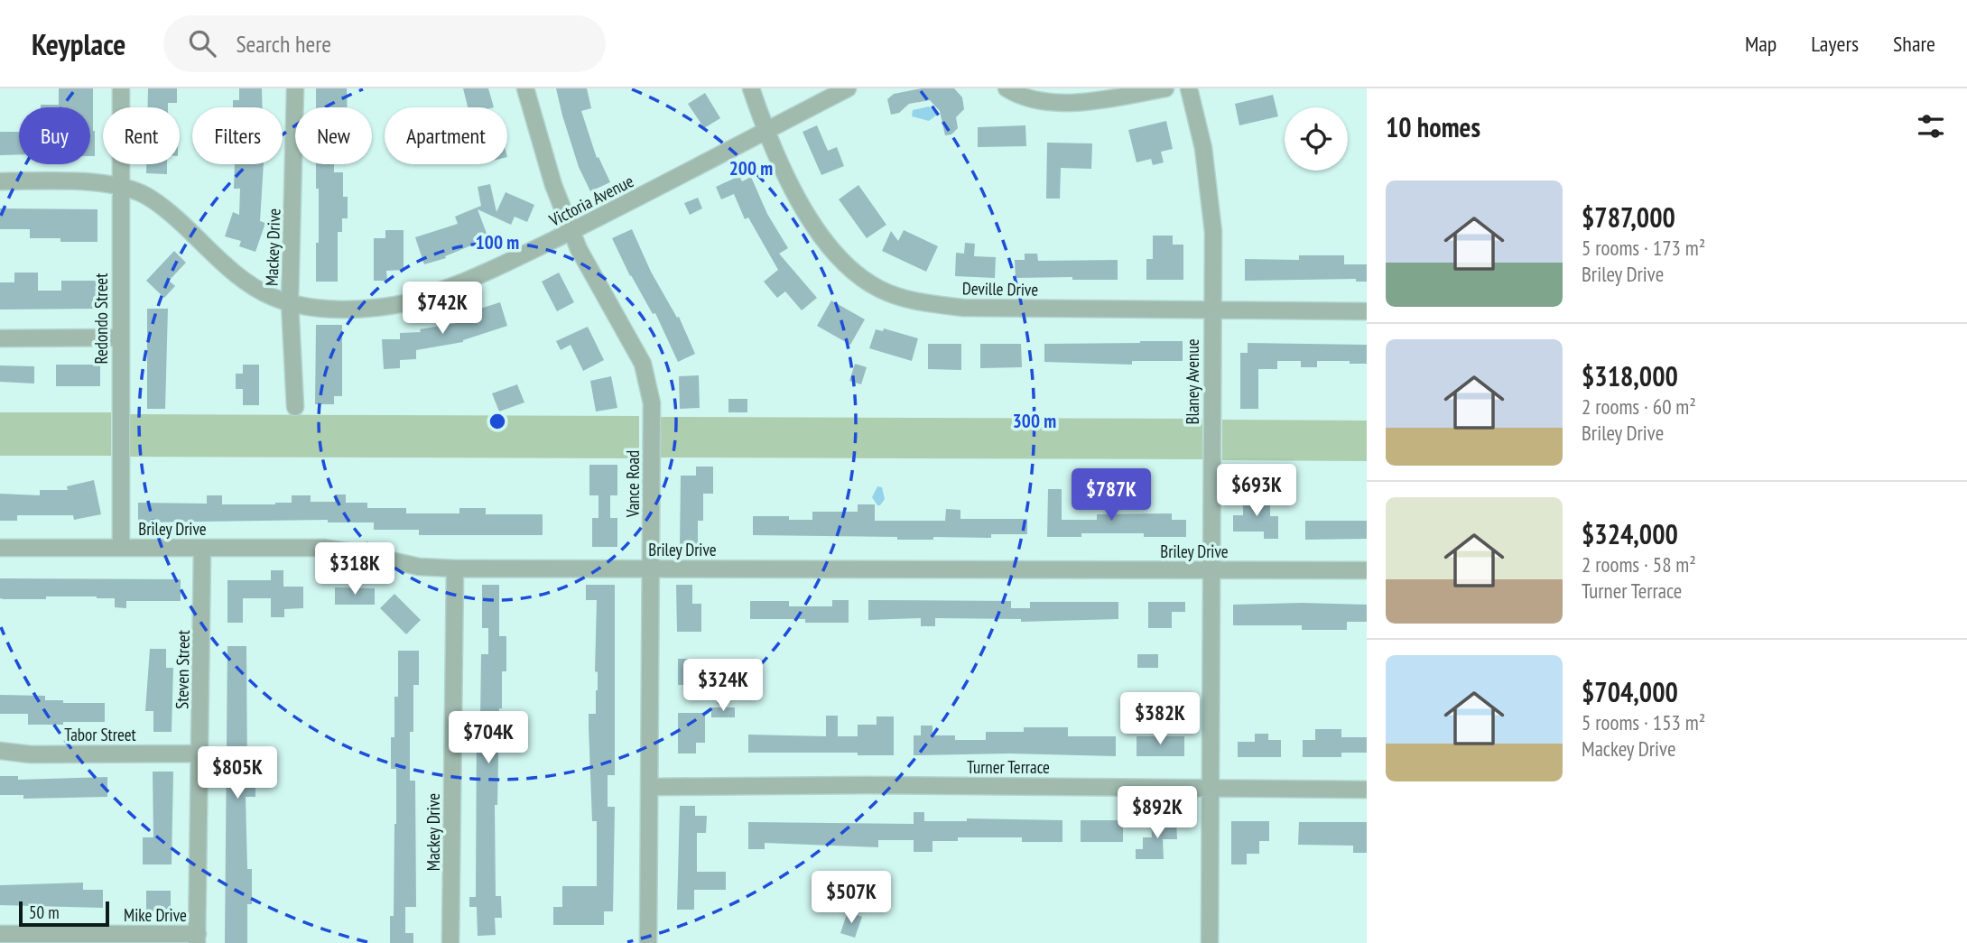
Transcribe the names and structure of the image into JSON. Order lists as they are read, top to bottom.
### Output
{
  "streets": {
    "street": [
      "Victoria Avenue",
      "Mackey Drive",
      "Deville Drive",
      "Redondo Street",
      "Blaney Avenue",
      "Vance Road",
      "Briley Drive",
      "Steven Street",
      "Tabor Street",
      "Turner Terrace",
      "Mike Drive"
    ]
  },
  "crossings": [
    ["Victoria Avenue", "Mackey Drive"],
    ["Victoria Avenue", "Deville Drive"],
    ["Victoria Avenue", "Redondo Street"],
    ["Victoria Avenue", "Vance Road"],
    ["Mackey Drive", "Briley Drive"],
    ["Deville Drive", "Blaney Avenue"],
    ["Redondo Street", "Briley Drive"],
    ["Blaney Avenue", "Briley Drive"],
    ["Blaney Avenue", "Turner Terrace"],
    ["Vance Road", "Briley Drive"],
    ["Vance Road", "Turner Terrace"],
    ["Briley Drive", "Steven Street"],
    ["Steven Street", "Tabor Street"],
    ["Steven Street", "Mike Drive"]
  ],
  "scale_bar": "50 m",
  "page": {
    "header": "Keyplace",
    "search": "Search here",
    "nav": ["Map", "Layers", "Share"],
    "heading": "10 homes",
    "chip": [
      "Buy",
      "Rent",
      "Filters",
      "New",
      "Apartment"
    ],
    "list": [
      {
        "name": "$787,000",
        "note": "5 rooms · 173 m² · Briley Drive"
      },
      {
        "name": "$318,000",
        "note": "2 rooms · 60 m² · Briley Drive"
      },
      {
        "name": "$324,000",
        "note": "2 rooms · 58 m² · Turner Terrace"
      },
      {
        "name": "$704,000",
        "note": "5 rooms · 153 m² · Mackey Drive"
      }
    ],
    "price": [
      "$742K",
      "$693K",
      "$787K",
      "$318K",
      "$324K",
      "$382K",
      "$704K",
      "$805K",
      "$892K",
      "$507K"
    ],
    "scale": "50 m"
  },
  "rings": ["200 m", "100 m", "300 m"]
}
